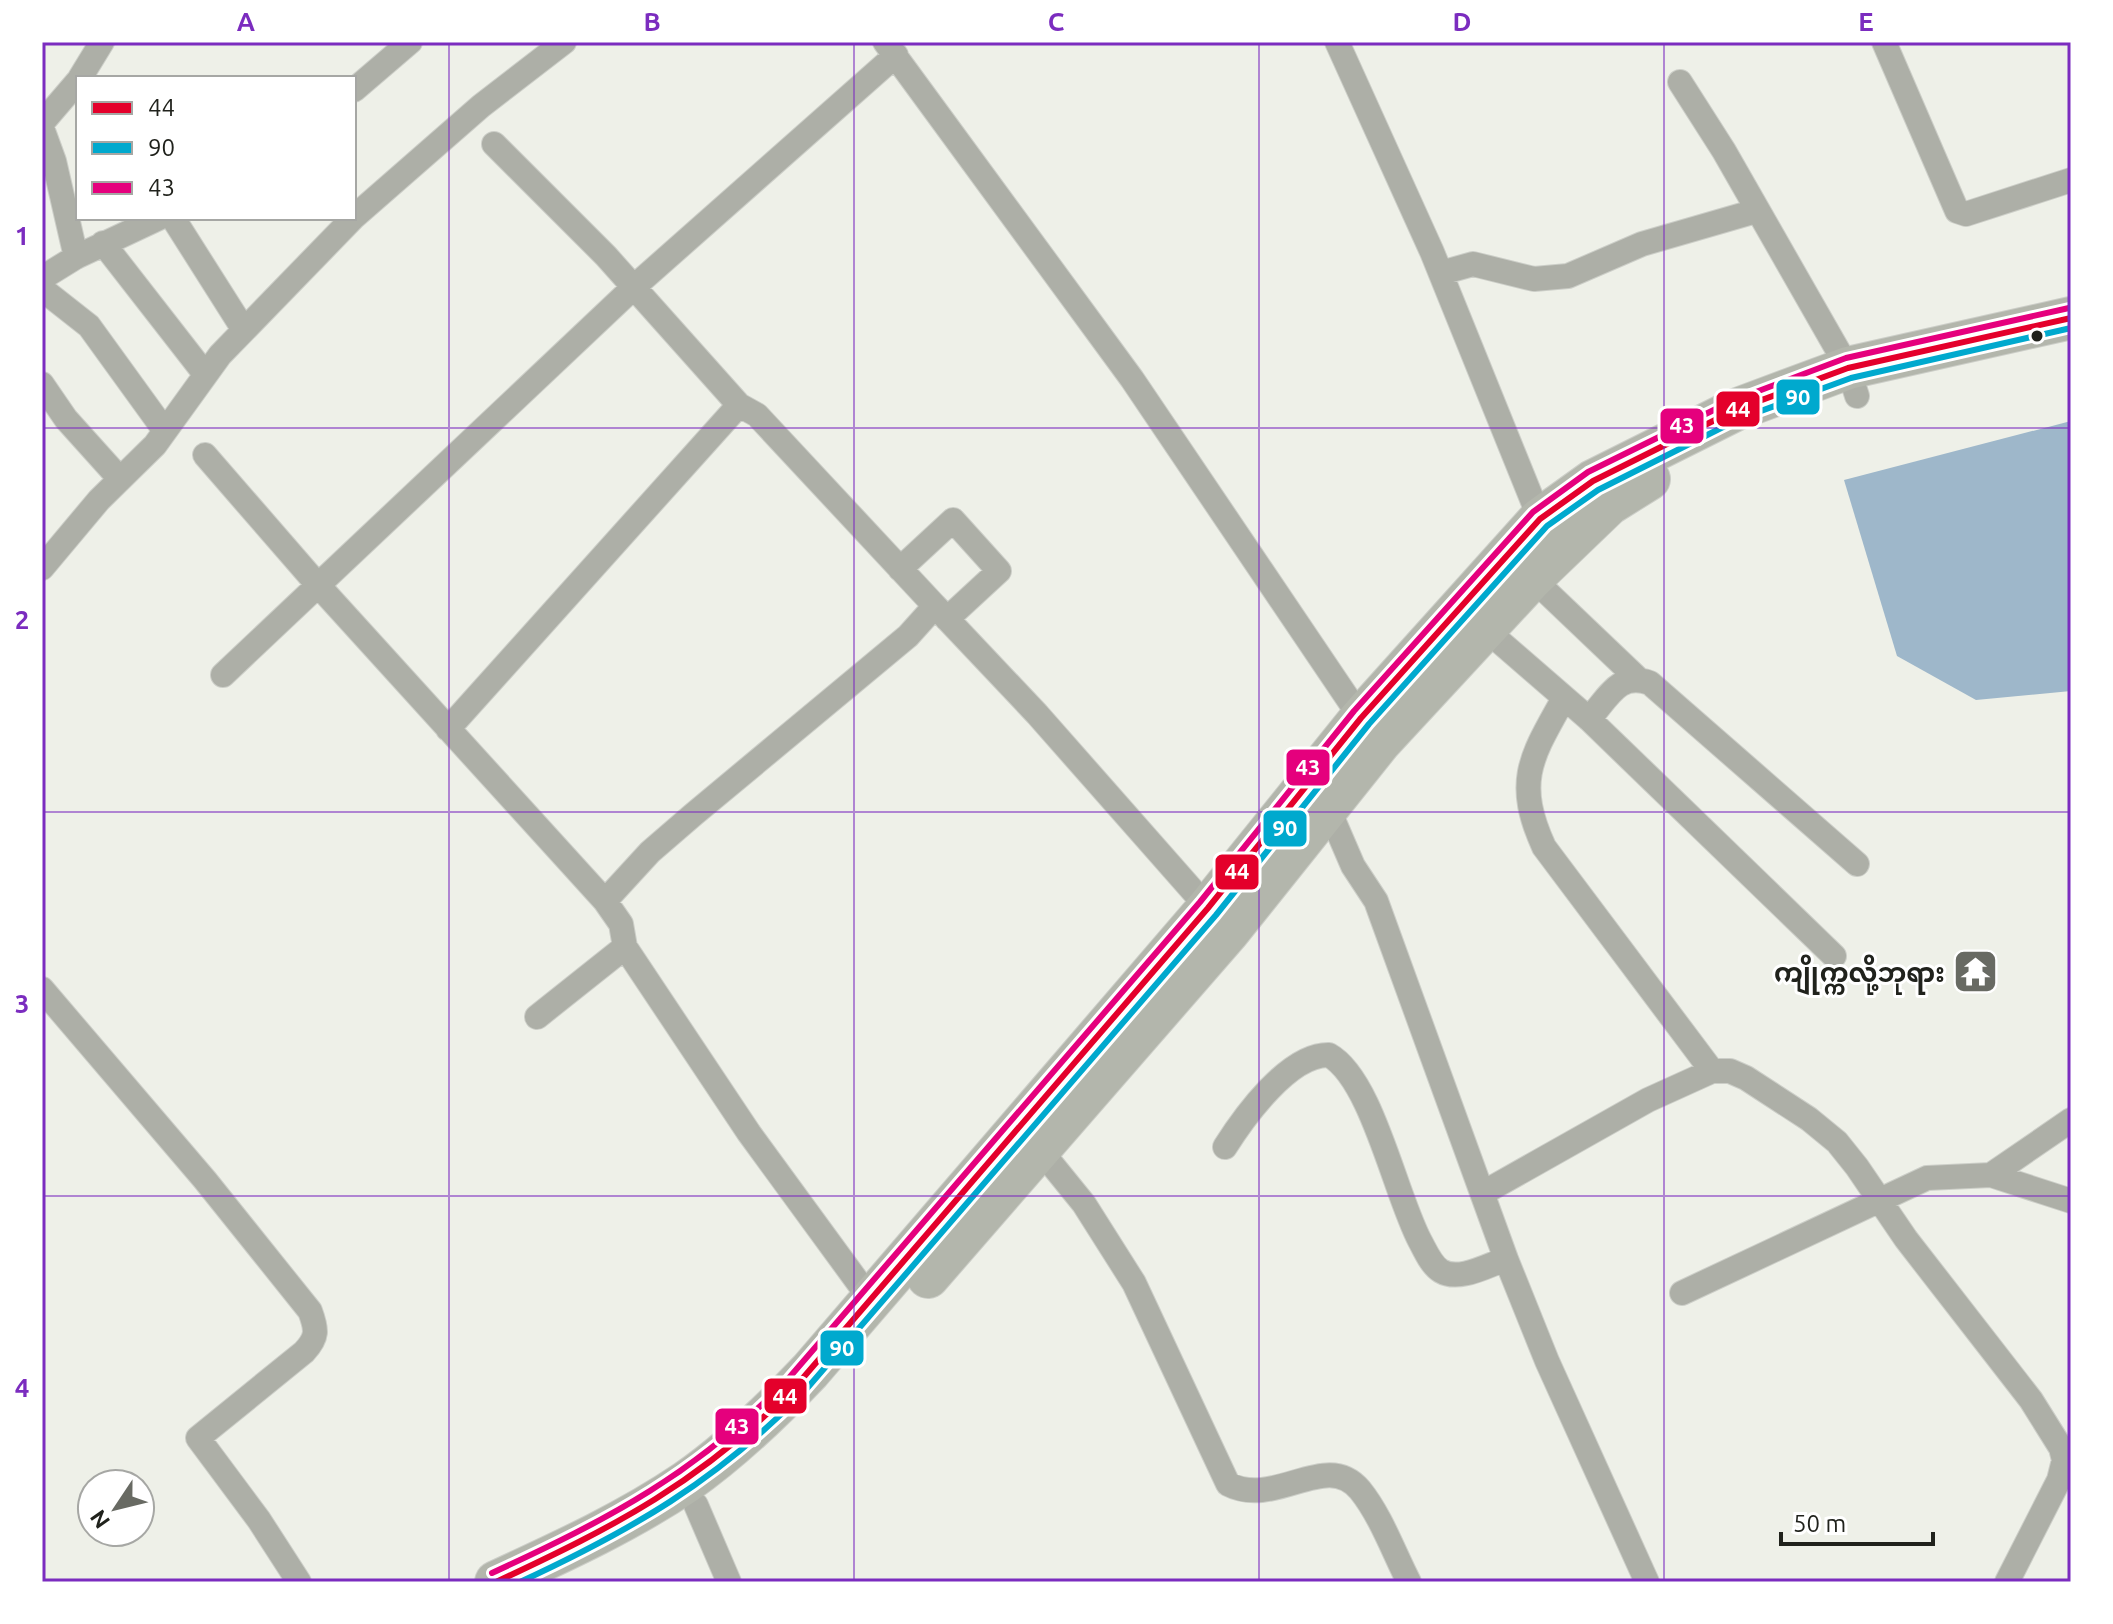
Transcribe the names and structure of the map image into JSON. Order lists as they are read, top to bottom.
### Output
{
  "places": {
    "temple": ["ကျိုက္ကလို့ဘုရား"]
  },
  "lines": ["transit line 43", "transit line 44", "transit line 90"],
  "legend": ["44", "90", "43"],
  "scale_bar": "50 m",
  "north": "bottom left",
  "grid": {
    "columns": [
      "A",
      "B",
      "C",
      "D",
      "E"
    ],
    "rows": [
      "1",
      "2",
      "3",
      "4"
    ]
  }
}
